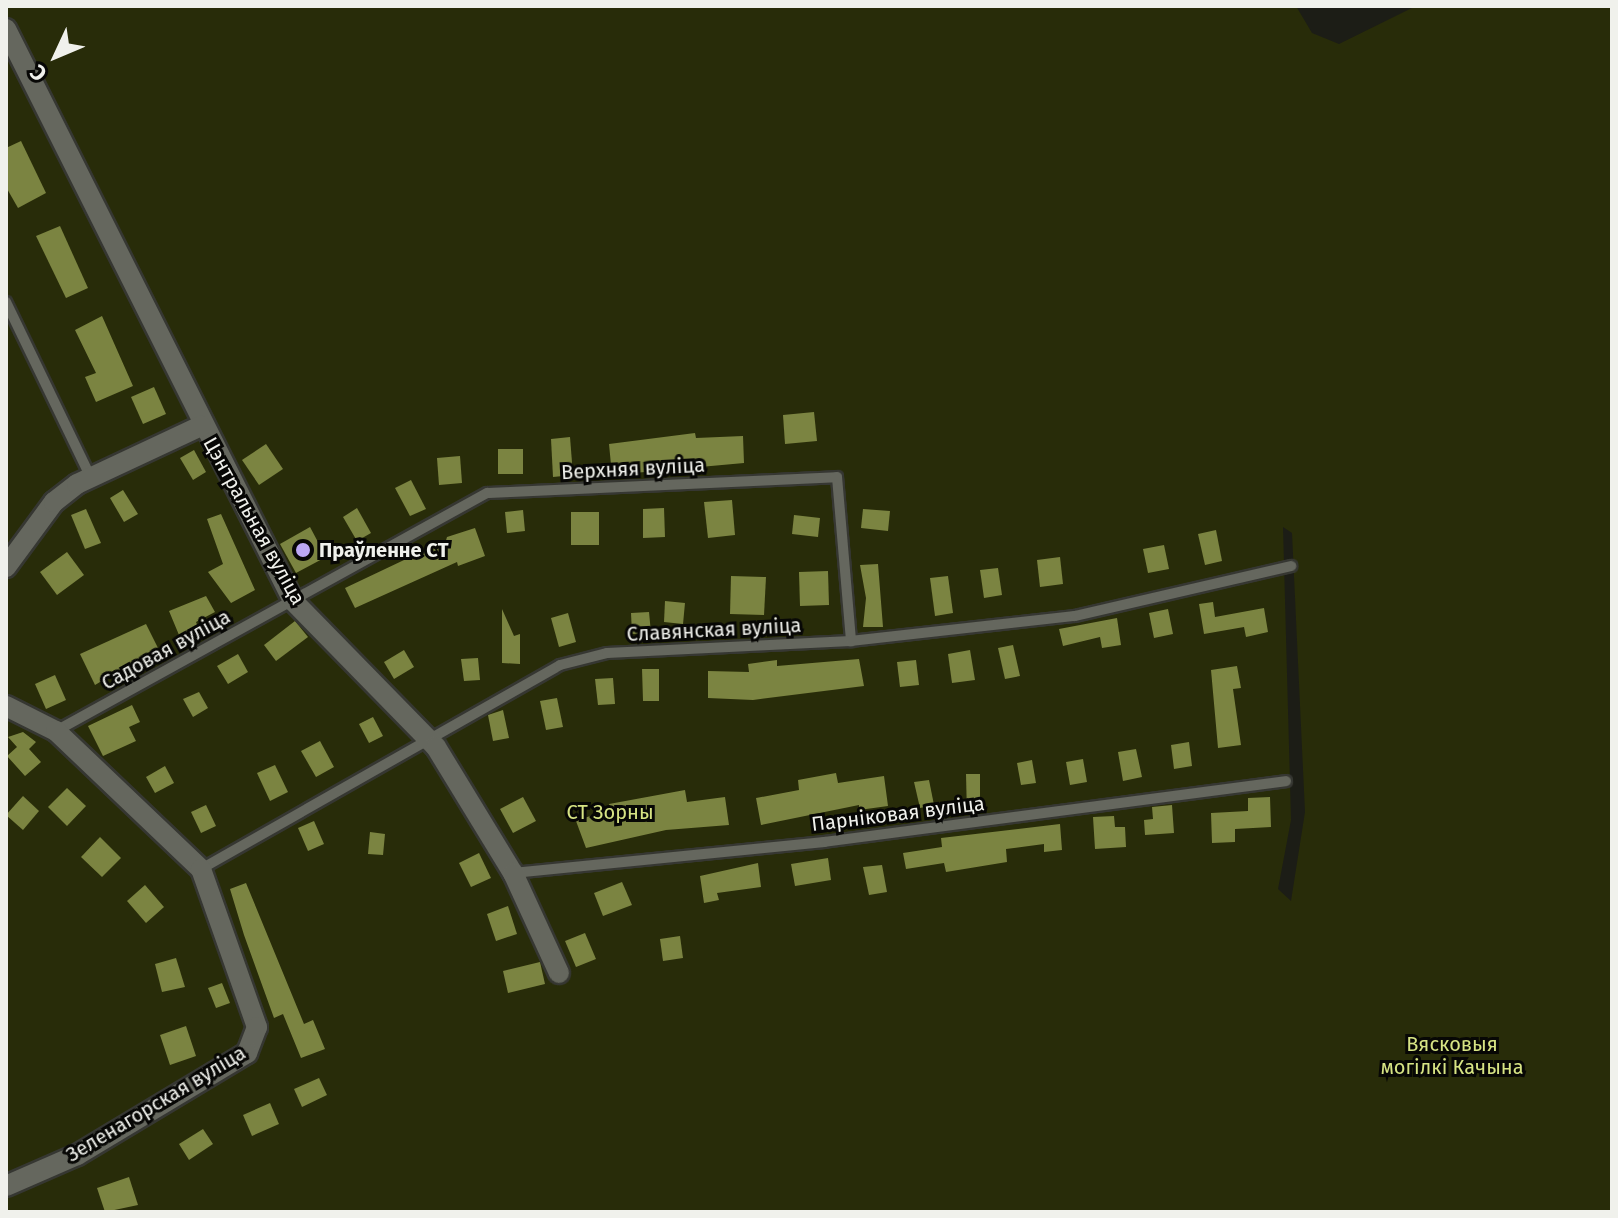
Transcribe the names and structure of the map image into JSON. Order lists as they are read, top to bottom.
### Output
{
  "streets": {
    "street": ["Цэнтральная вуліца", "Зеленагорская вуліца"],
    "lane": [
      "Верхняя вуліца",
      "Славянская вуліца",
      "Садовая вуліца",
      "Парніковая вуліца"
    ]
  },
  "crossings": [
    ["Верхняя вуліца", "Цэнтральная вуліца"],
    ["Верхняя вуліца", "Славянская вуліца"],
    ["Верхняя вуліца", "Садовая вуліца"],
    ["Цэнтральная вуліца", "Славянская вуліца"],
    ["Цэнтральная вуліца", "Садовая вуліца"],
    ["Цэнтральная вуліца", "Парніковая вуліца"],
    ["Славянская вуліца", "Зеленагорская вуліца"],
    ["Садовая вуліца", "Зеленагорская вуліца"]
  ],
  "parks": ["СТ Зорны", "Вясковыя могілкі Качына"],
  "places": ["Праўленне СТ"],
  "north": "bottom left"
}
